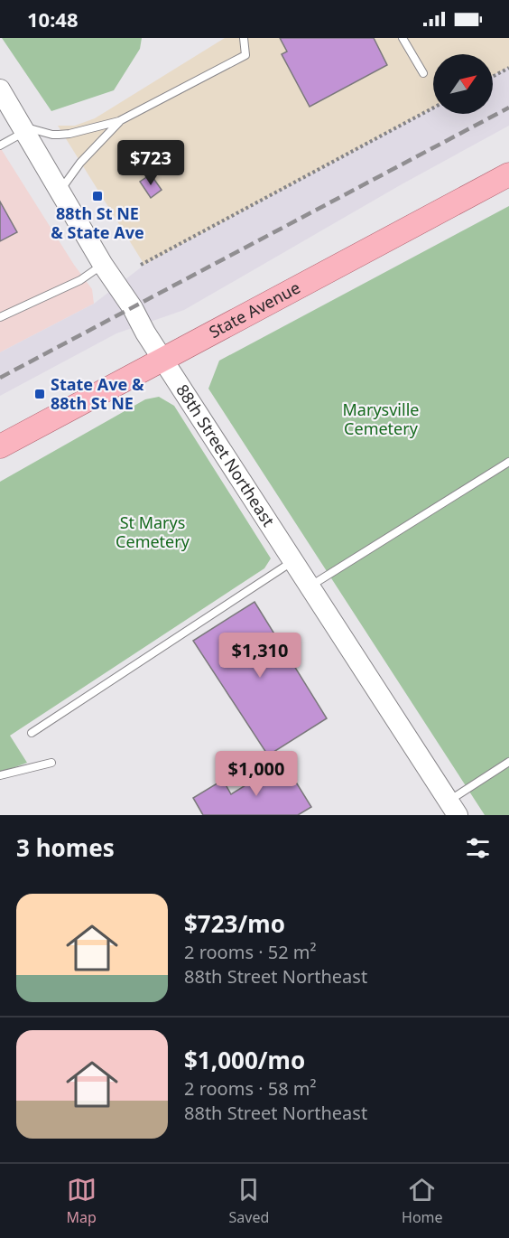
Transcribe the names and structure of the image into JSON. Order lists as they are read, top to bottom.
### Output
{
  "streets": {
    "main road": ["State Avenue", "88th Street Northeast"]
  },
  "crossings": [
    ["State Avenue", "88th Street Northeast"]
  ],
  "parks": ["Marysville Cemetery", "St Marys Cemetery"],
  "places": {
    "transit": ["88th St NE & State Ave", "State Ave & 88th St NE"]
  },
  "north": "top right",
  "page": {
    "status": "10:48",
    "price": ["$723", "$1,310", "$1,000"],
    "heading": "3 homes",
    "list": [
      {
        "name": "$723/mo",
        "note": "2 rooms · 52 m² · 88th Street Northeast"
      },
      {
        "name": "$1,000/mo",
        "note": "2 rooms · 58 m² · 88th Street Northeast"
      }
    ],
    "tabs": ["Map", "Saved", "Home"]
  }
}
